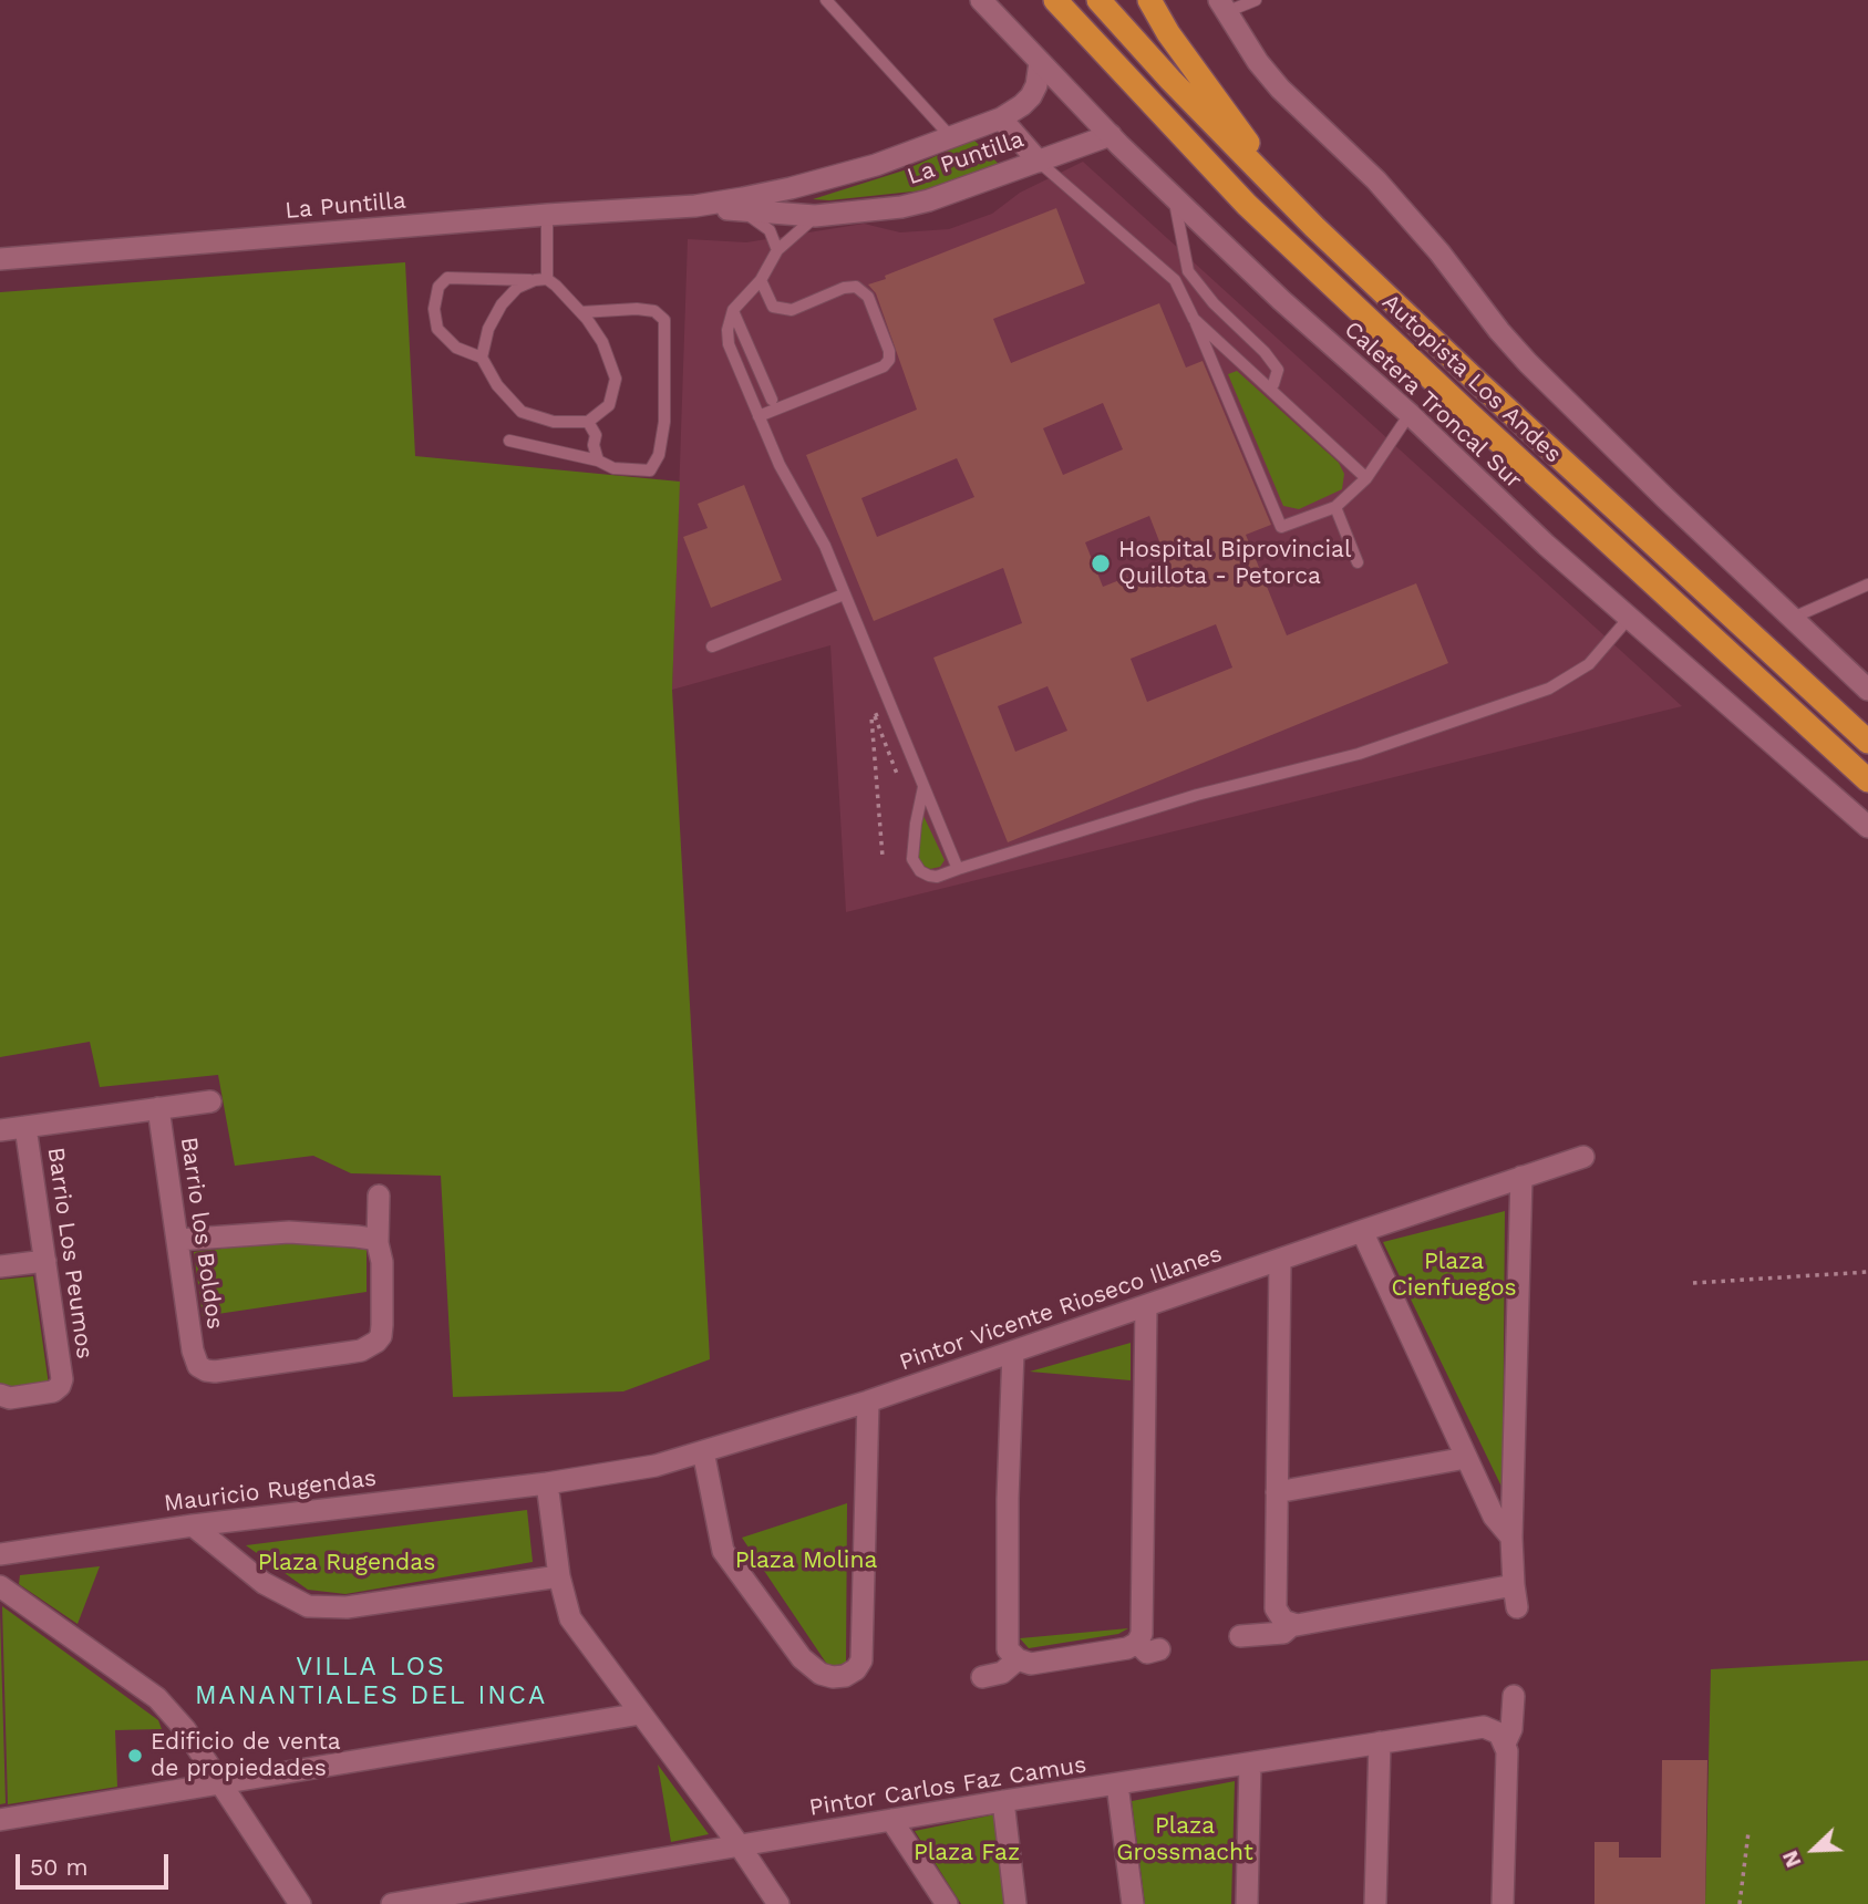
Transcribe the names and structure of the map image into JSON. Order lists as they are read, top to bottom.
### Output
{
  "streets": {
    "highway": ["Autopista Los Andes"],
    "street": [
      "La Puntilla",
      "Caletera Troncal Sur",
      "Barrio los Boldos",
      "Barrio Los Peumos",
      "Pintor Vicente Rioseco Illanes",
      "Mauricio Rugendas",
      "Pintor Carlos Faz Camus"
    ]
  },
  "crossings": [
    ["La Puntilla", "Caletera Troncal Sur"],
    ["Pintor Vicente Rioseco Illanes", "Mauricio Rugendas"]
  ],
  "districts": ["VILLA LOS MANANTIALES DEL INCA"],
  "parks": [
    "Plaza Cienfuegos",
    "Plaza Molina",
    "Plaza Rugendas",
    "Plaza Grossmacht",
    "Plaza Faz"
  ],
  "places": ["Hospital Biprovincial Quillota - Petorca", "Edificio de venta de propiedades"],
  "scale_bar": "50 m",
  "north": "bottom left"
}
